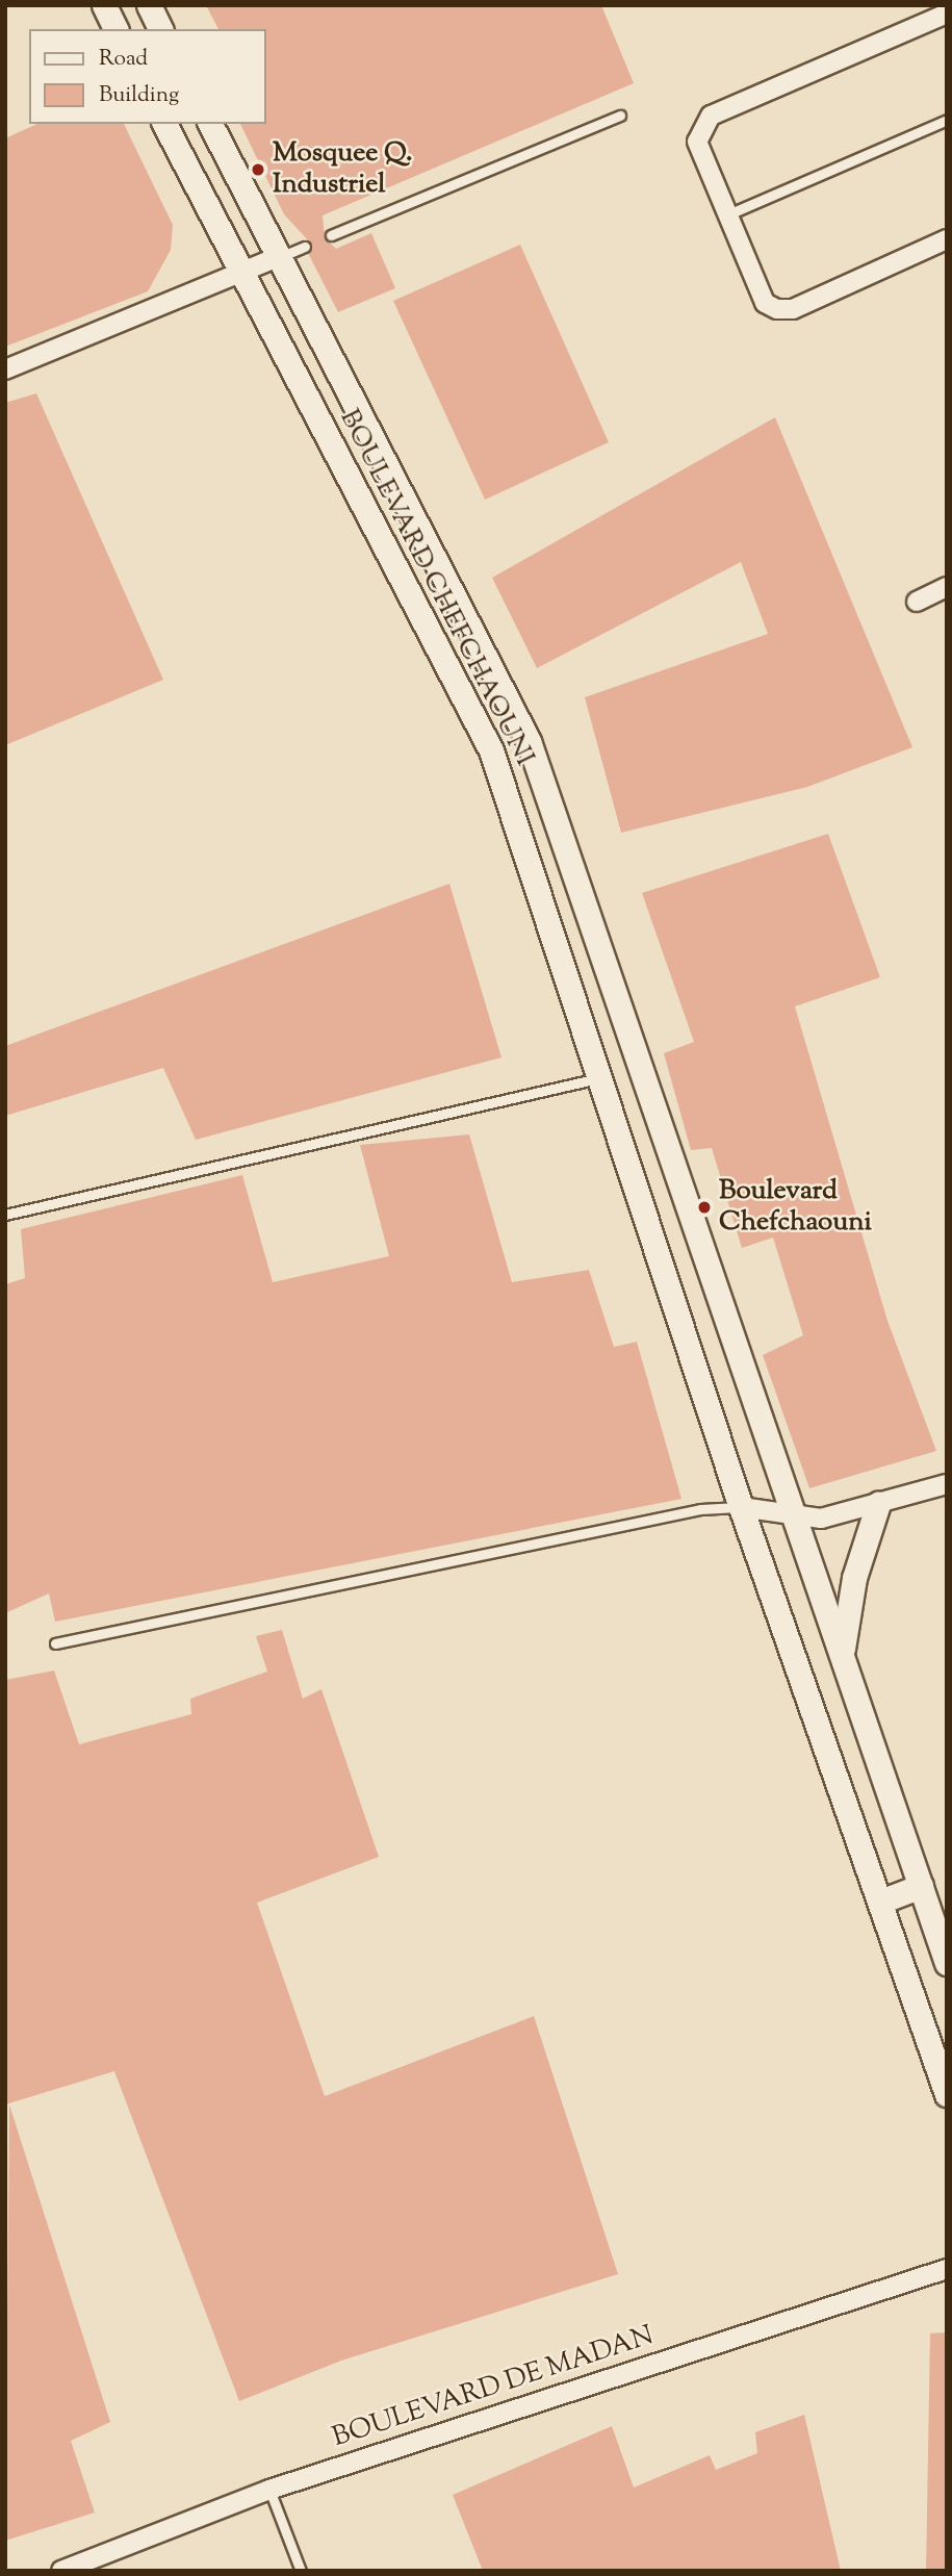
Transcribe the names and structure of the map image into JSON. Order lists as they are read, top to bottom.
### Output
{
  "streets": {
    "street": ["BOULEVARD CHEFCHAOUNI", "BOULEVARD DE MADAN"]
  },
  "places": ["Mosquee Q. Industriel", "Boulevard Chefchaouni"],
  "legend": ["Road", "Building"]
}
